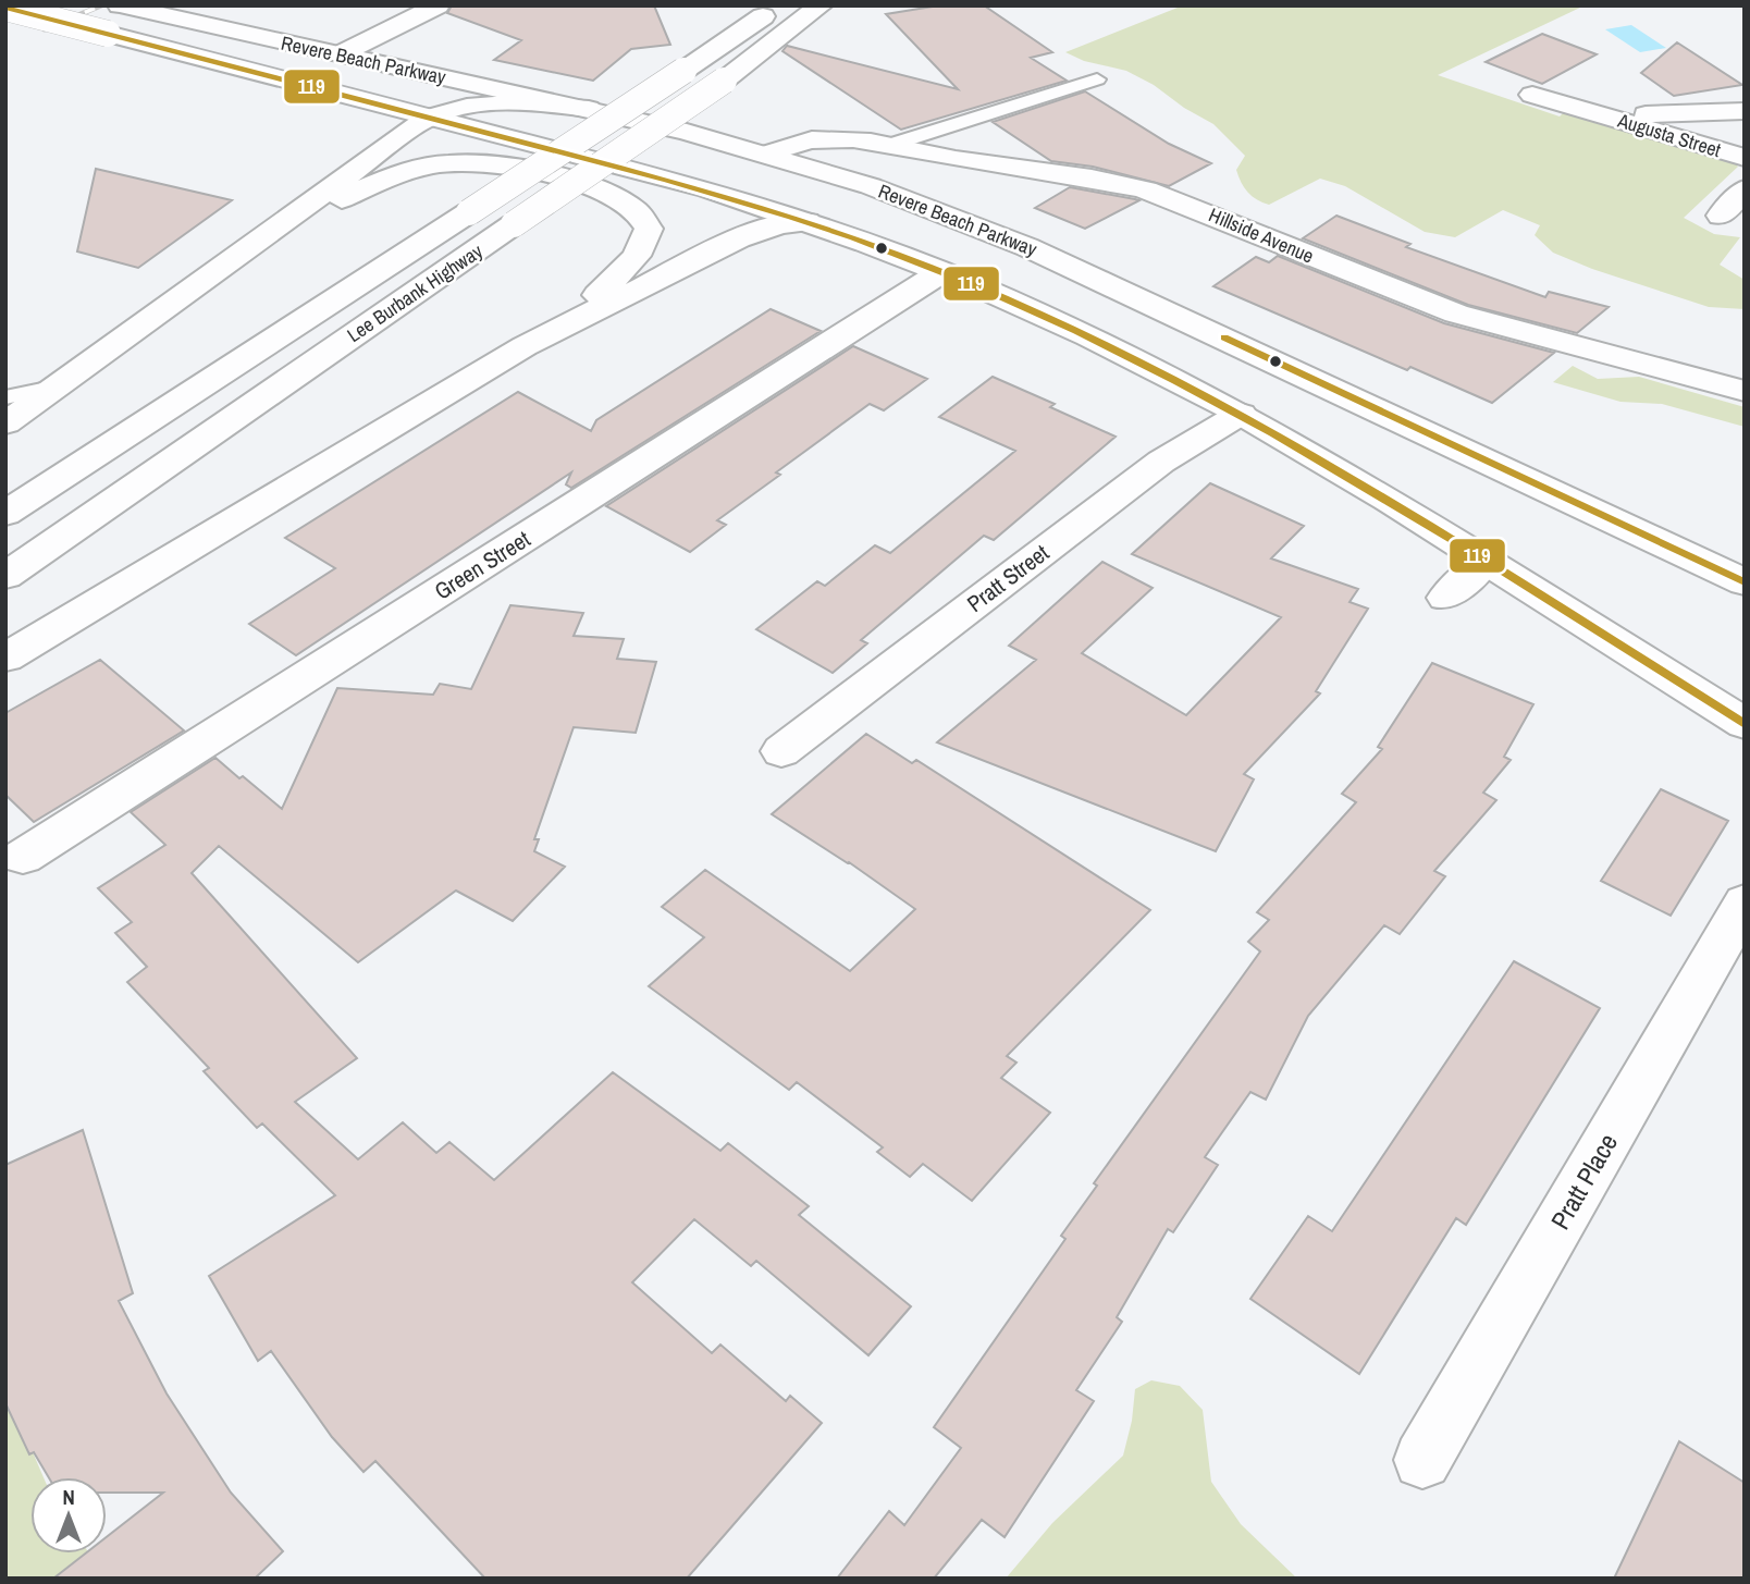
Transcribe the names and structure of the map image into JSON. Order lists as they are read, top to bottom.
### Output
{
  "streets": {
    "main road": [
      "Revere Beach Parkway",
      "Augusta Street",
      "Hillside Avenue",
      "Lee Burbank Highway",
      "Green Street",
      "Pratt Street",
      "Pratt Place"
    ]
  },
  "crossings": [
    ["Revere Beach Parkway", "Hillside Avenue"],
    ["Revere Beach Parkway", "Green Street"],
    ["Revere Beach Parkway", "Pratt Street"]
  ],
  "lines": ["transit line 119"],
  "north": "top"
}
